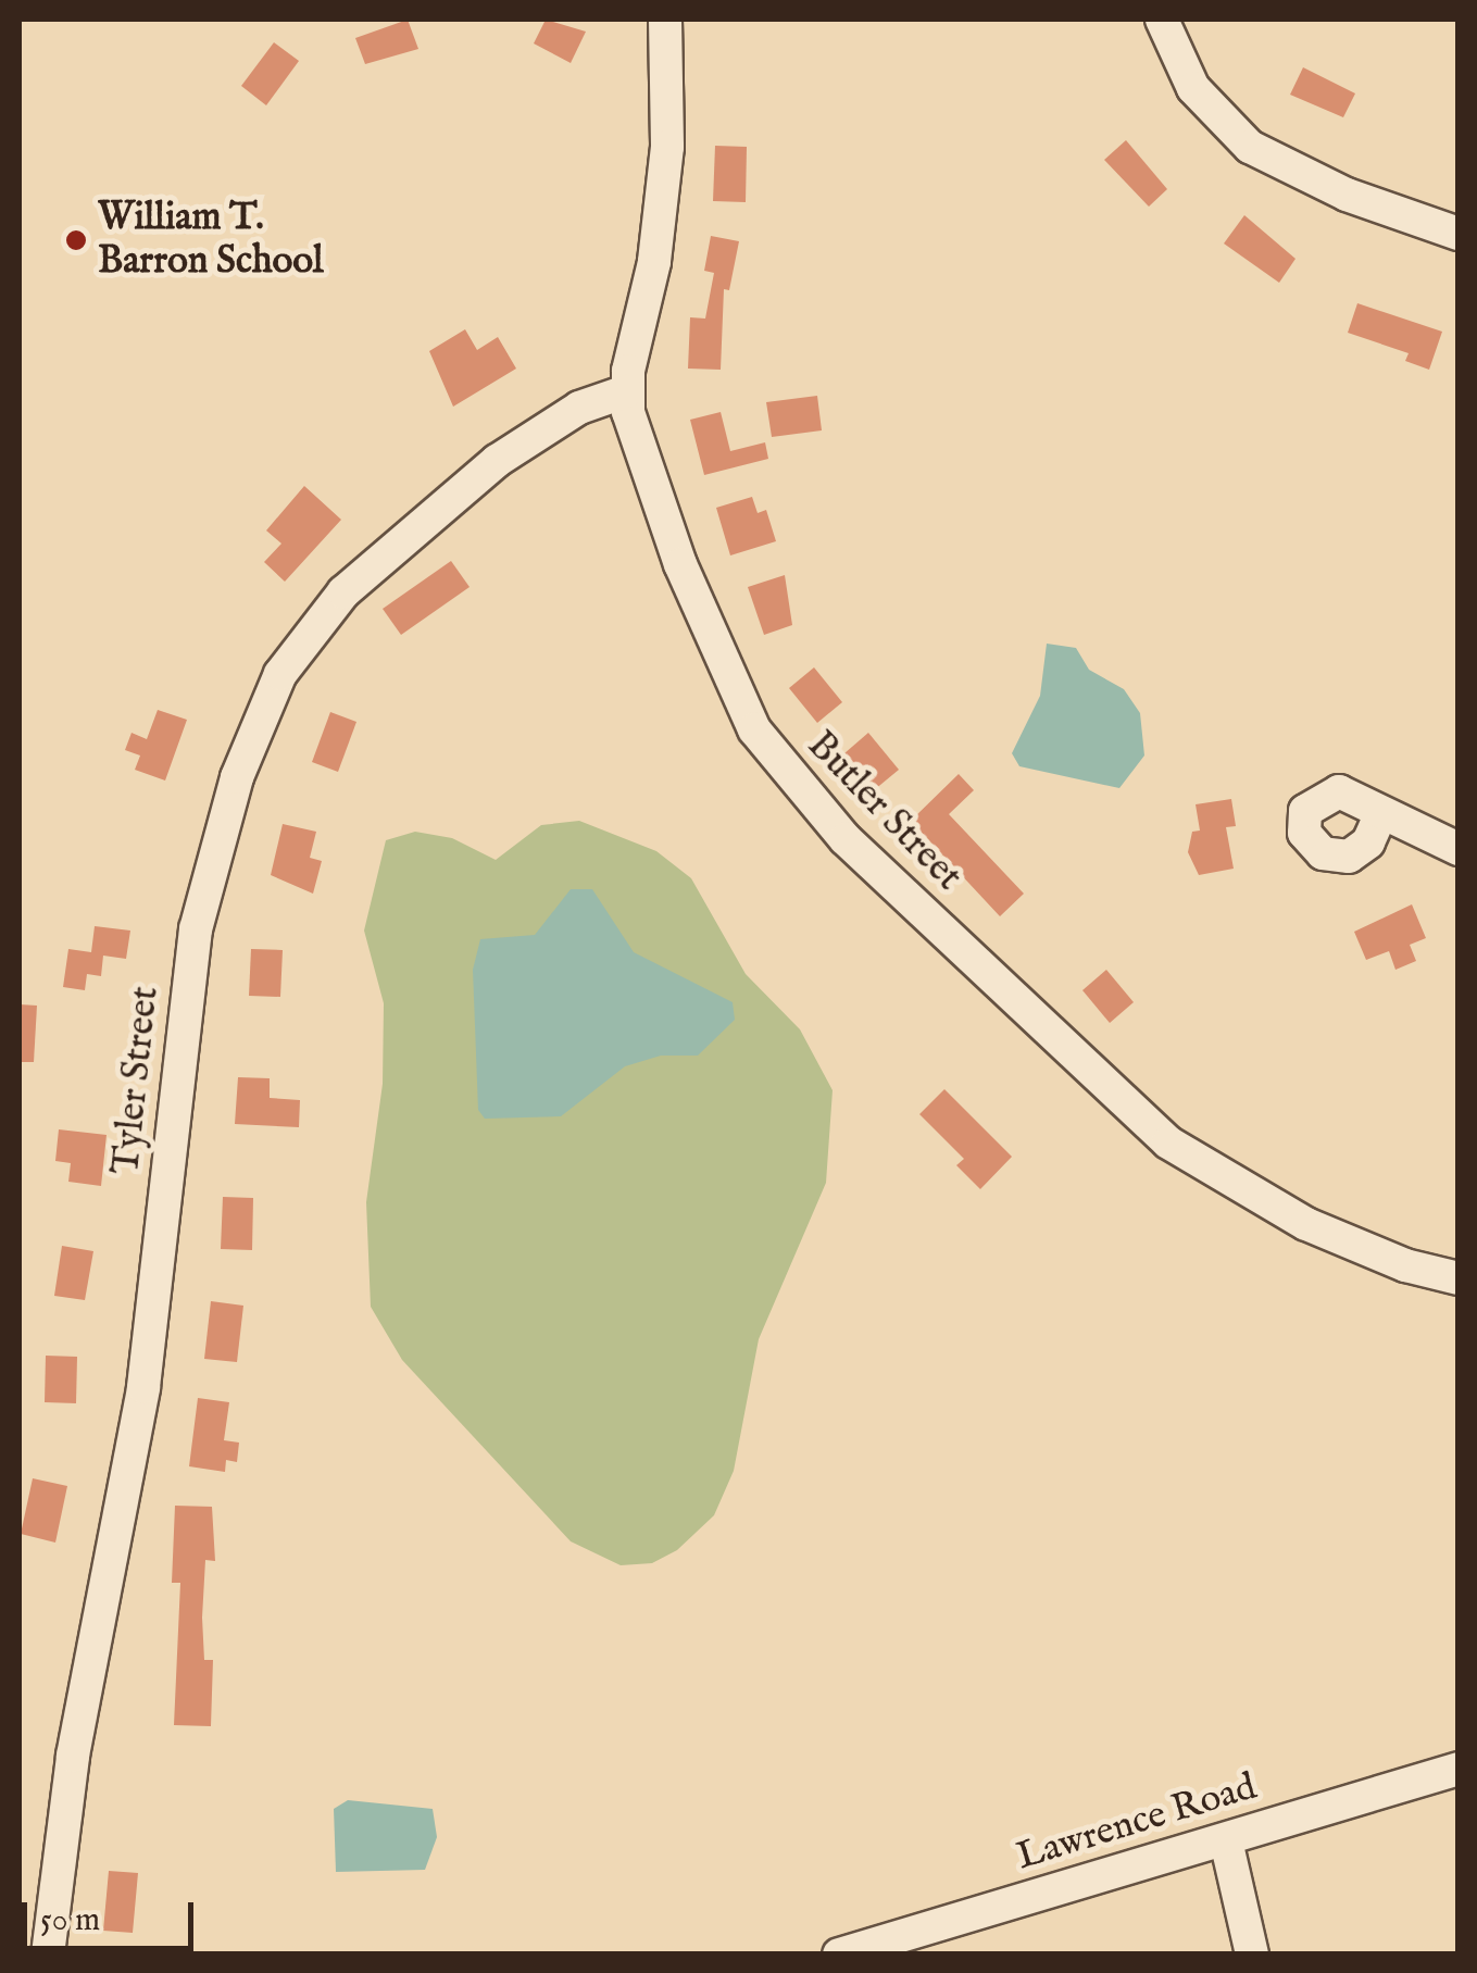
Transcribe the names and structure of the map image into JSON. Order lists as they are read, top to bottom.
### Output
{
  "streets": {
    "street": ["Butler Street", "Tyler Street", "Lawrence Road"]
  },
  "crossings": [
    ["Butler Street", "Tyler Street"]
  ],
  "places": ["William T. Barron School"],
  "scale_bar": "50 m"
}
